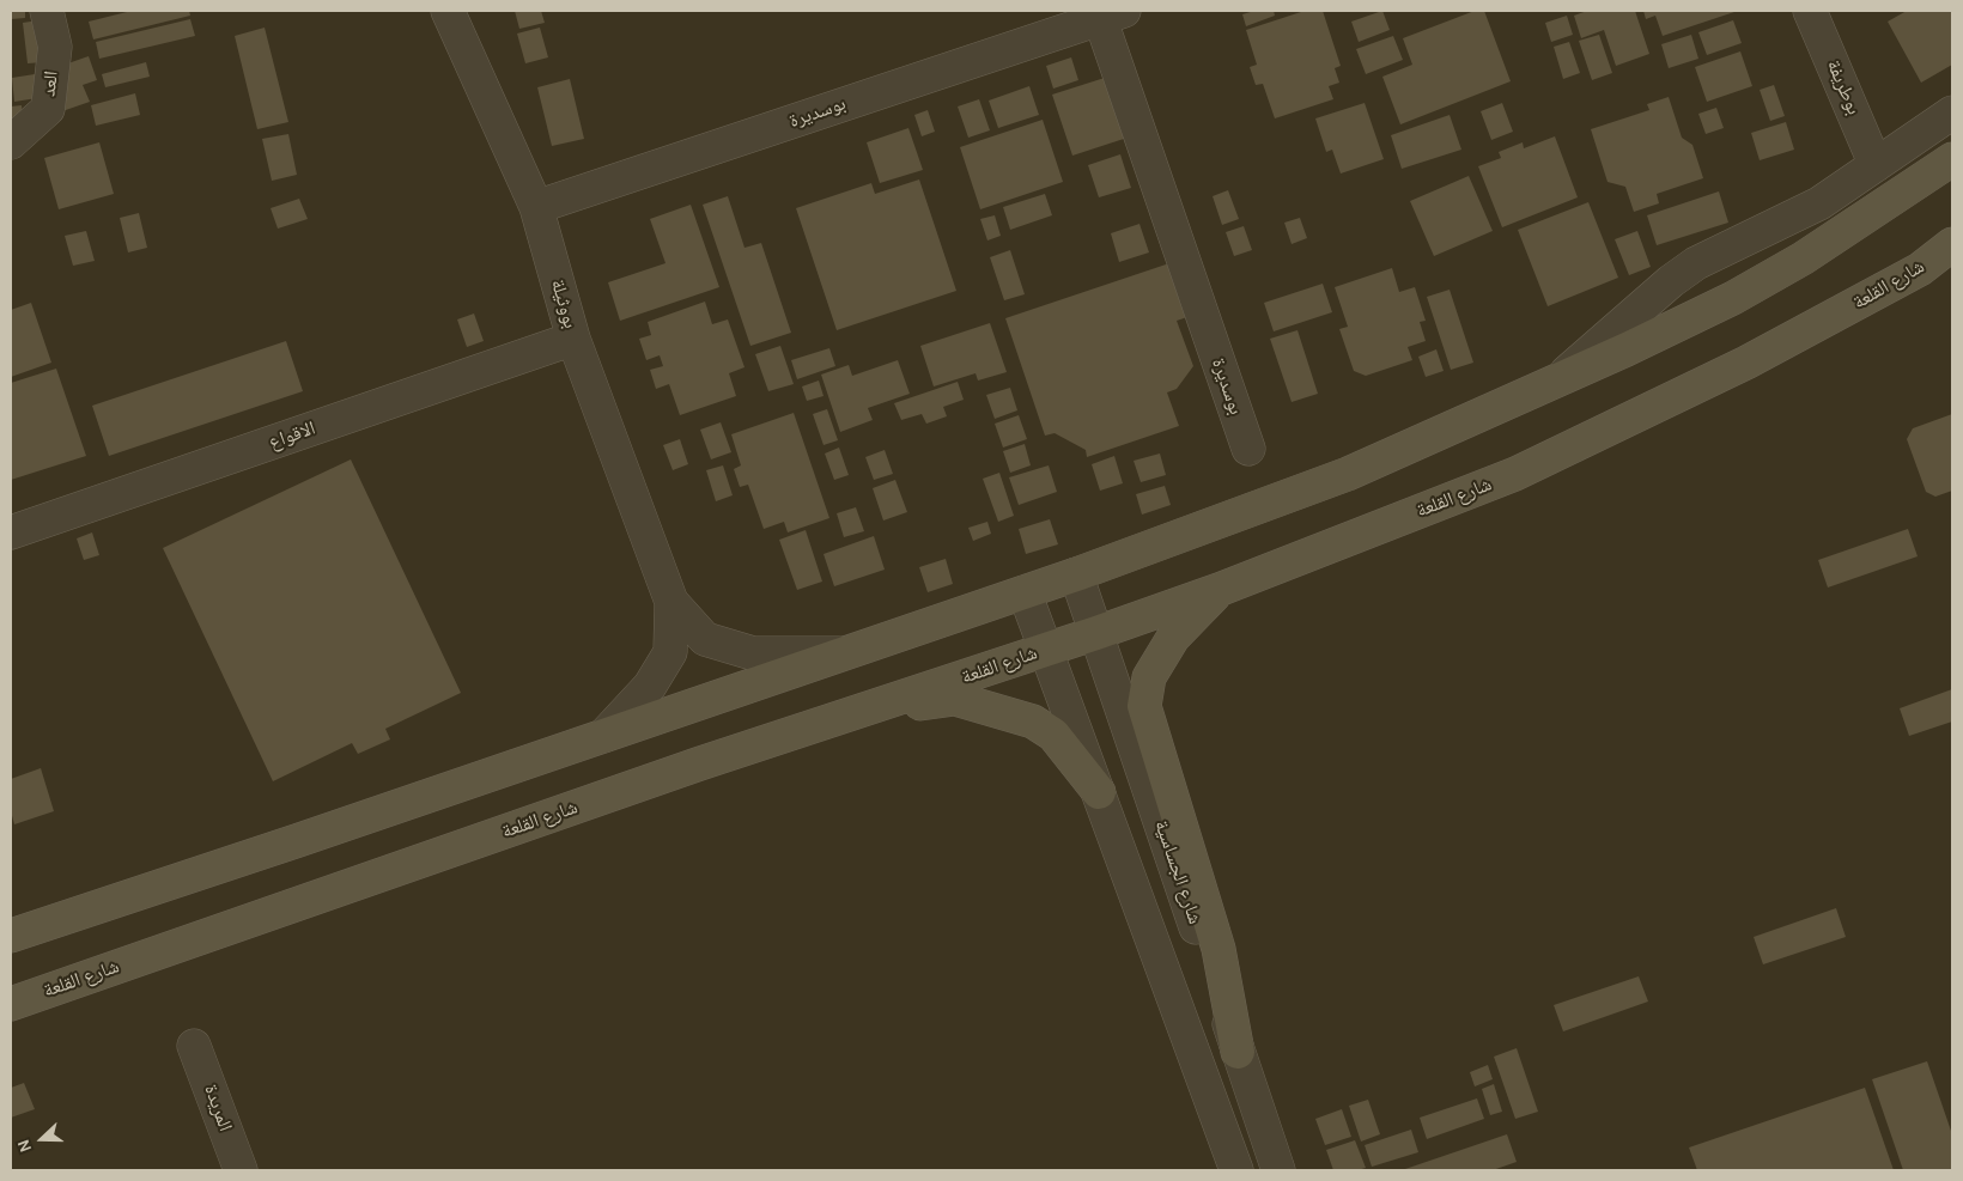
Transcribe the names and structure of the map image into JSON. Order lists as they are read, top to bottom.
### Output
{
  "streets": {
    "main road": ["شارع القلعة"],
    "street": [
      "العد",
      "بوطريفة",
      "بوسديرة",
      "بووثيلة",
      "الاقواع",
      "شارع الجساسية",
      "المريدة"
    ]
  },
  "crossings": [
    ["بوسديرة", "بووثيلة"],
    ["شارع القلعة", "شارع الجساسية"],
    ["بووثيلة", "الاقواع"]
  ],
  "north": "left"
}
